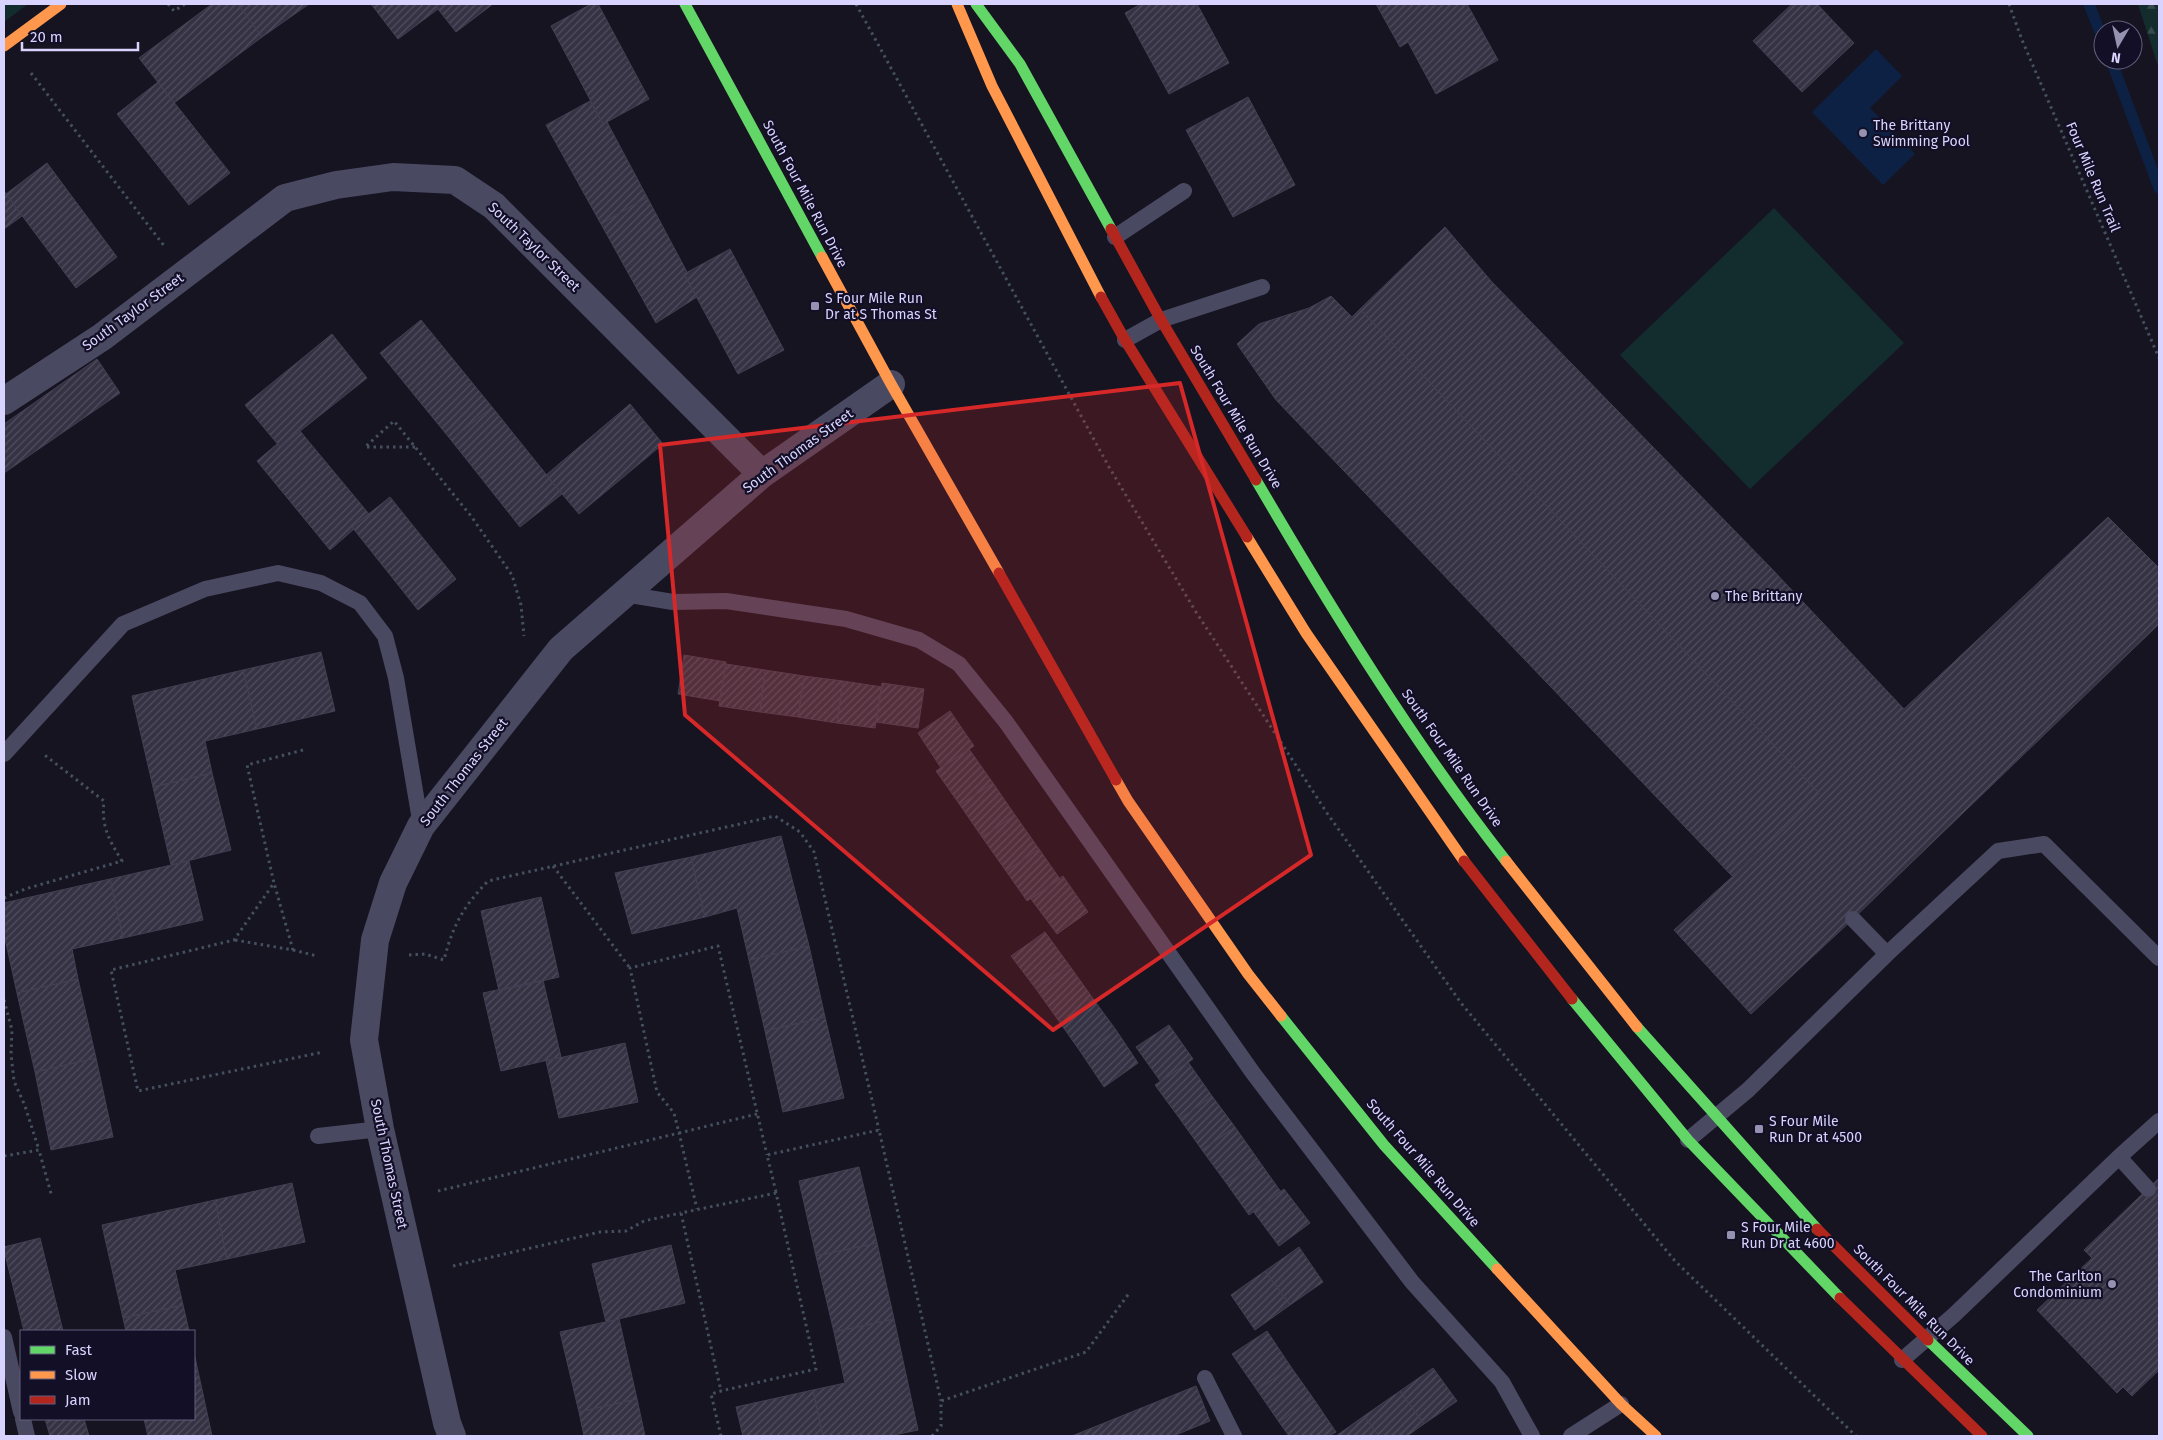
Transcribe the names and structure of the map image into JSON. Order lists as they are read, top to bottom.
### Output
{
  "streets": {
    "main road": ["South Four Mile Run Drive"],
    "street": ["South Taylor Street", "South Thomas Street"],
    "path": ["Four Mile Run Trail"]
  },
  "crossings": [
    ["South Four Mile Run Drive", "South Thomas Street"],
    ["South Taylor Street", "South Thomas Street"]
  ],
  "places": {
    "other": ["The Brittany Swimming Pool", "The Brittany", "The Carlton Condominium"],
    "transit": ["S Four Mile Run Dr at S Thomas St", "S Four Mile Run Dr at 4500", "S Four Mile Run Dr at 4600"]
  },
  "legend": ["Fast", "Slow", "Jam"],
  "scale_bar": "20 m",
  "north": "bottom"
}
